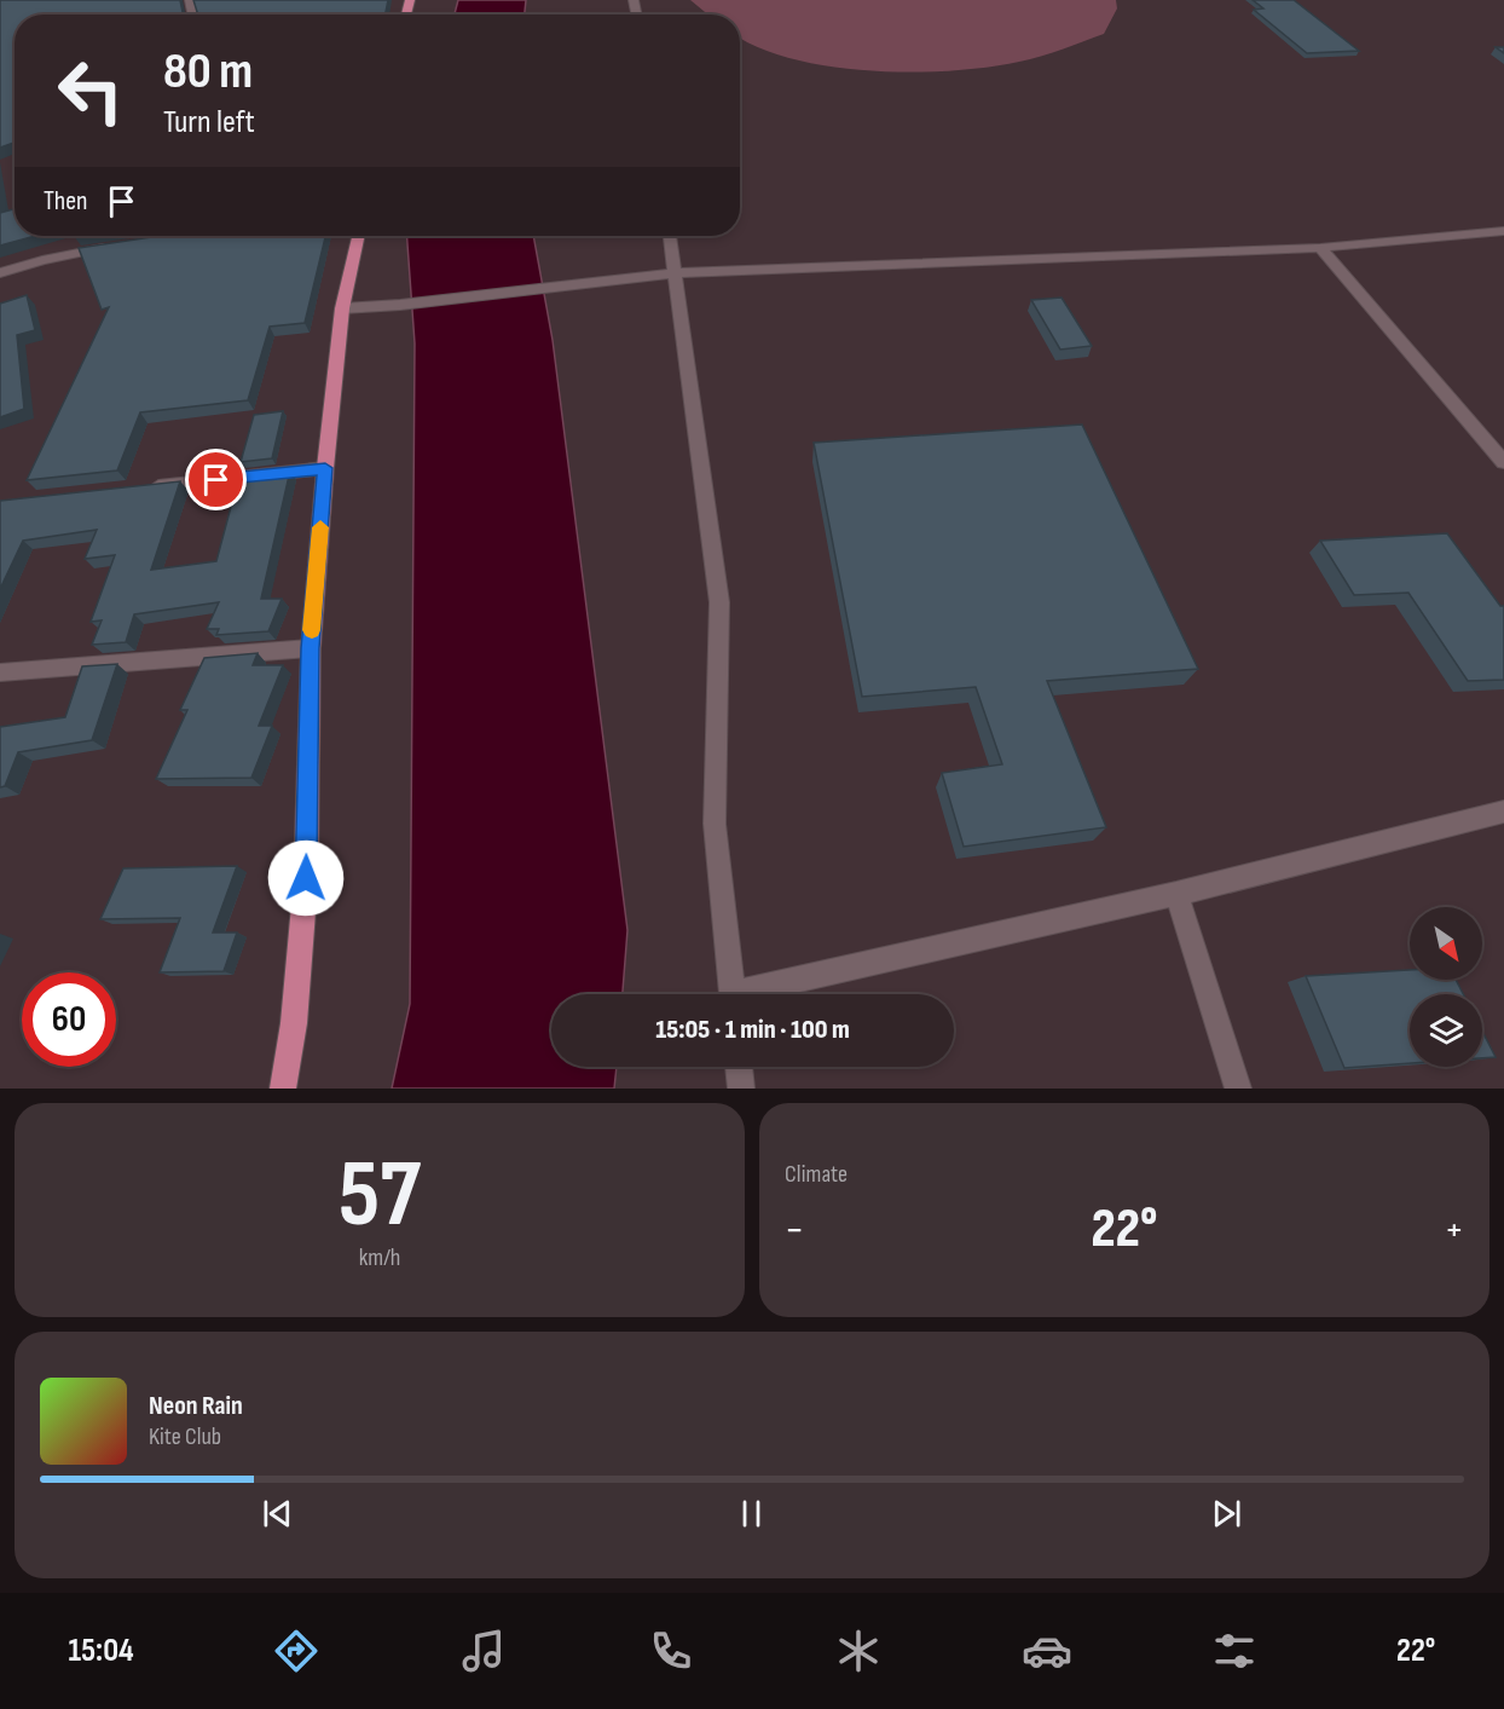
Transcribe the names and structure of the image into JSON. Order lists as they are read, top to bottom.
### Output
{
  "north": "bottom right",
  "page": {
    "turn": ["80 m", "Turn left"],
    "then": "Then",
    "limit": "60",
    "trip": "15:05 · 1 min · 100 m",
    "tile": [
      ["57", "km/h"],
      "Climate"
    ],
    "heat": ["−", "22°", "+"],
    "song": ["Neon Rain", "Kite Club"],
    "tabs": ["15:04", "22°"]
  }
}
